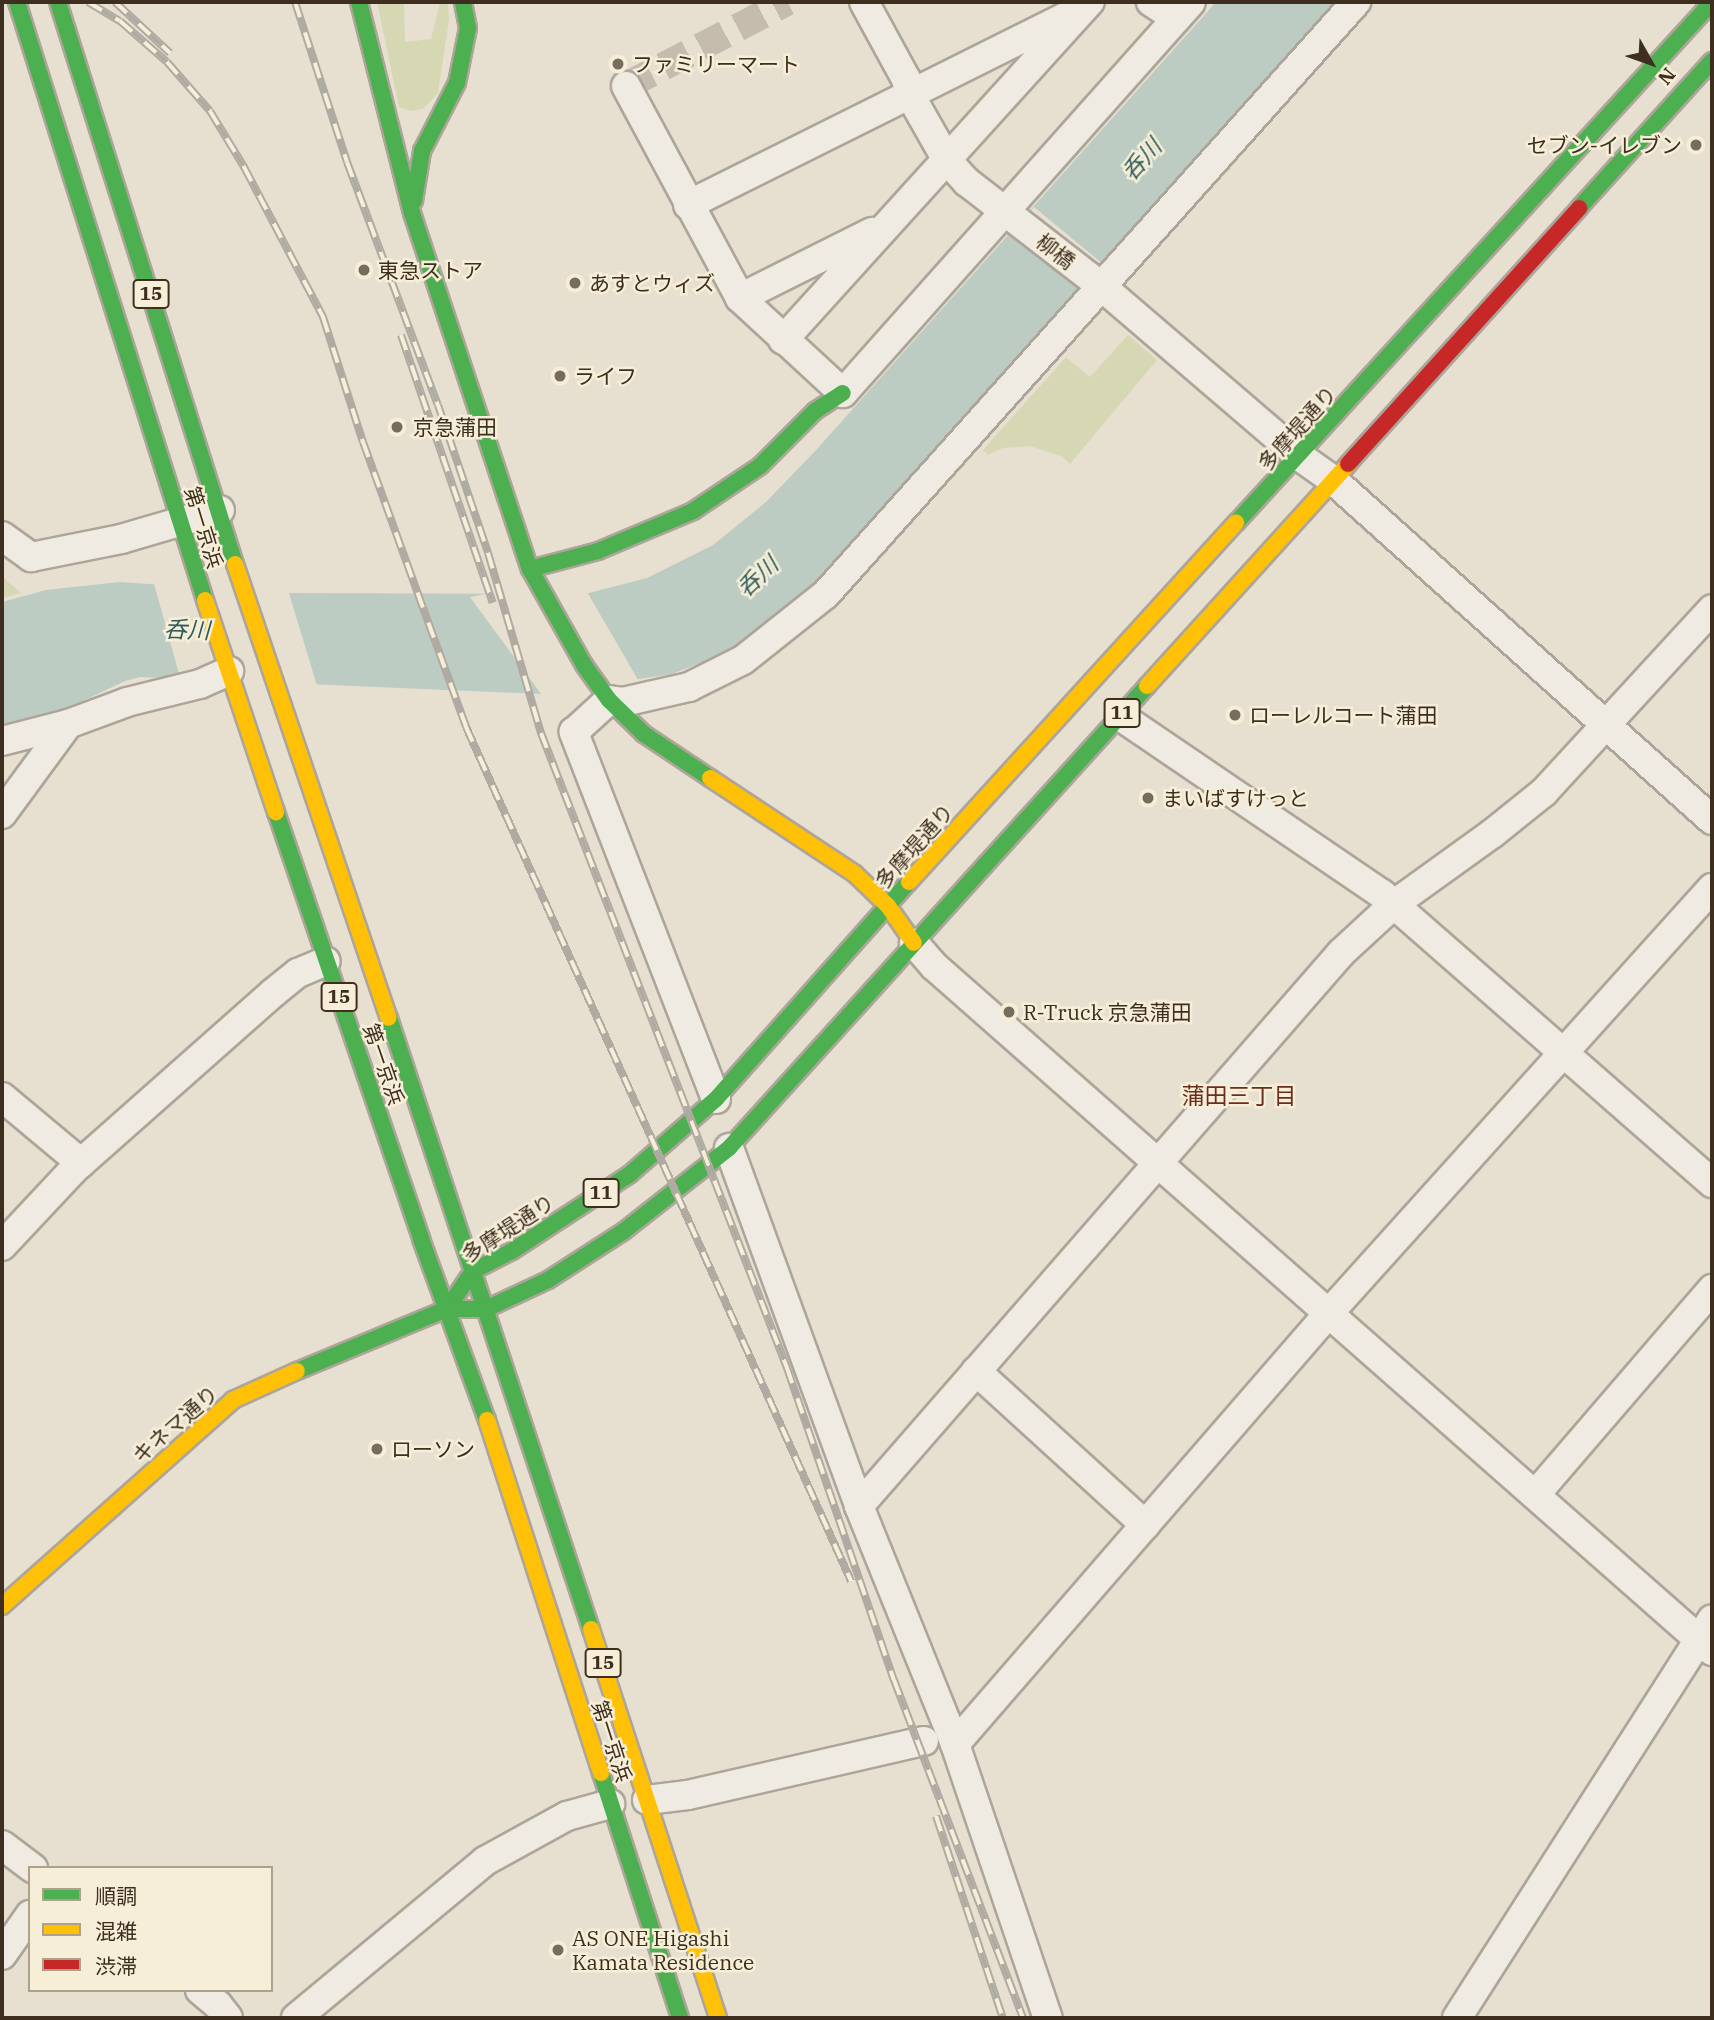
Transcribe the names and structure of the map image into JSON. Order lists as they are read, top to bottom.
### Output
{
  "streets": {
    "main road": [
      "15",
      "多摩堤通り",
      "第一京浜",
      "11",
      "キネマ通り"
    ],
    "street": ["柳橋"]
  },
  "crossings": [
    ["柳橋", "多摩堤通り"],
    ["柳橋", "11"],
    ["多摩堤通り", "第一京浜"],
    ["多摩堤通り", "11"],
    ["多摩堤通り", "キネマ通り"],
    ["第一京浜", "11"],
    ["第一京浜", "キネマ通り"],
    ["11", "キネマ通り"]
  ],
  "districts": ["蒲田三丁目"],
  "water": ["呑川"],
  "places": [
    "ファミリーマート",
    "セブン-イレブン",
    "東急ストア",
    "あすとウィズ",
    "ライフ",
    "京急蒲田",
    "ローレルコート蒲田",
    "まいばすけっと",
    "R-Truck 京急蒲田",
    "ローソン",
    "AS ONE Higashi Kamata Residence"
  ],
  "legend": ["順調", "混雑", "渋滞"],
  "north": "bottom right"
}
